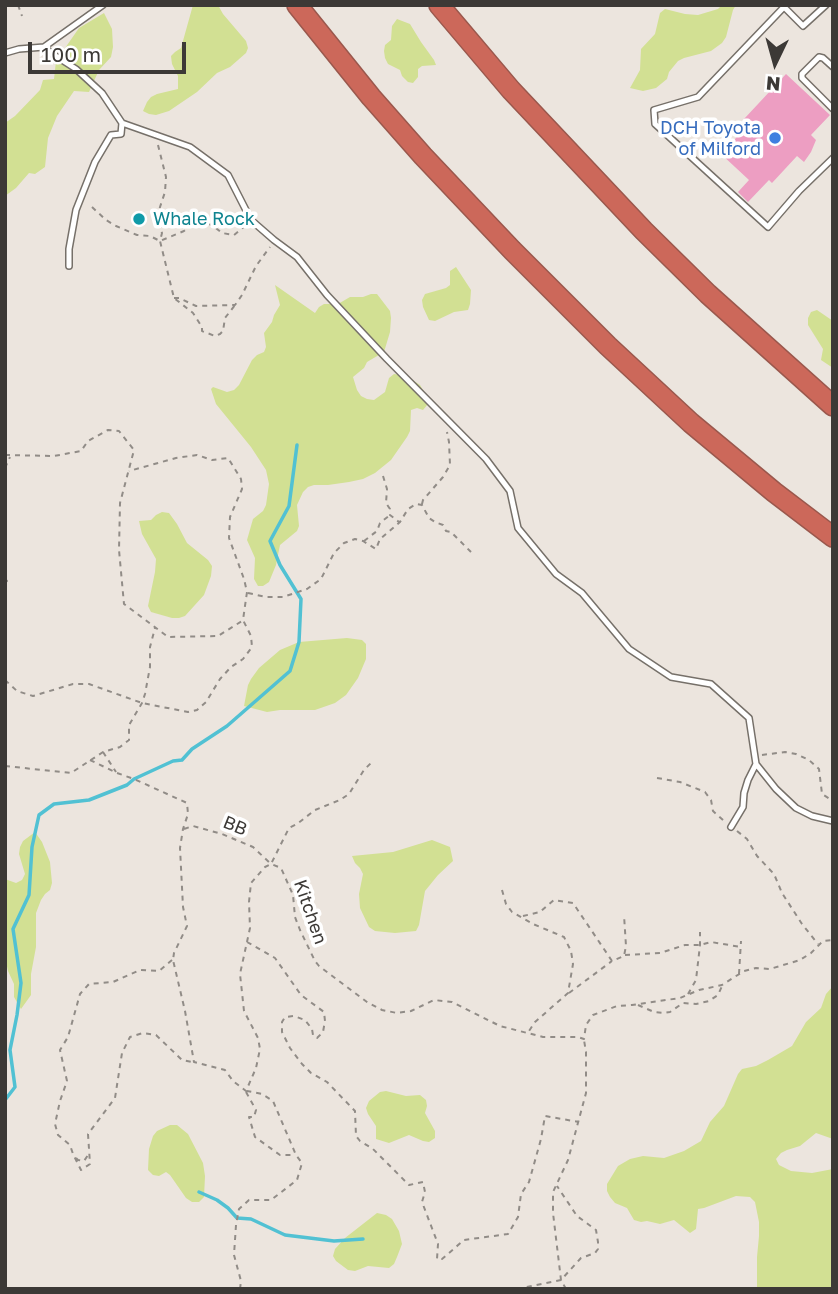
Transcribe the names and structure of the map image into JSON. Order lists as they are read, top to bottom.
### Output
{
  "streets": {
    "path": ["BB", "Kitchen"]
  },
  "crossings": [
    ["BB", "Kitchen"]
  ],
  "places": ["DCH Toyota of Milford", "Whale Rock"],
  "scale_bar": "100 m",
  "north": "bottom"
}
